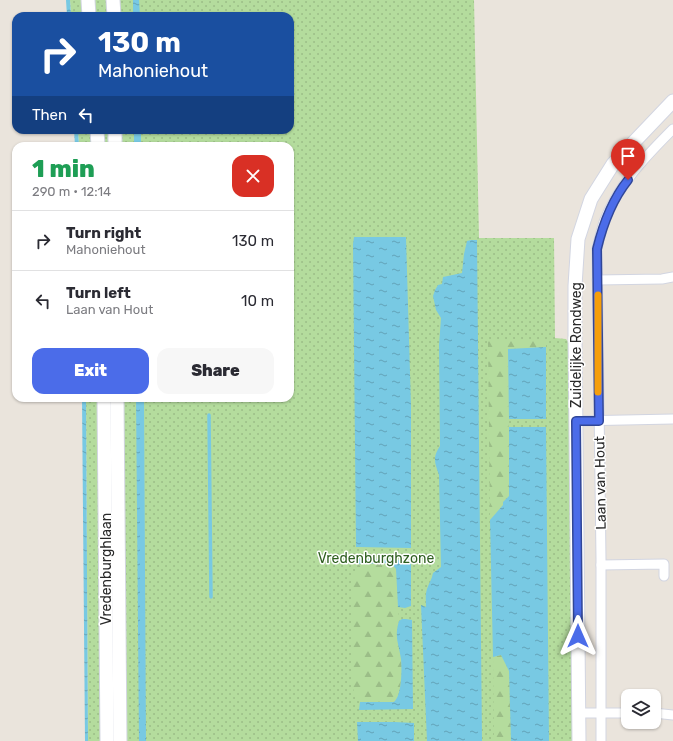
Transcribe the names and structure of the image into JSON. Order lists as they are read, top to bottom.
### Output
{
  "streets": {
    "main road": ["Zuidelijke Rondweg", "Vredenburghlaan"],
    "street": ["Laan van Hout"]
  },
  "parks": ["Vredenburghzone"],
  "page": {
    "turn": ["130 m", "Mahoniehout"],
    "then": "Then",
    "heading": ["1 min", "290 m · 12:14"],
    "list": [
      {
        "name": "Turn right",
        "note": "Mahoniehout",
        "value": "130 m"
      },
      {
        "name": "Turn left",
        "note": "Laan van Hout",
        "value": "10 m"
      }
    ],
    "buttons": ["Exit", "Share"]
  }
}
